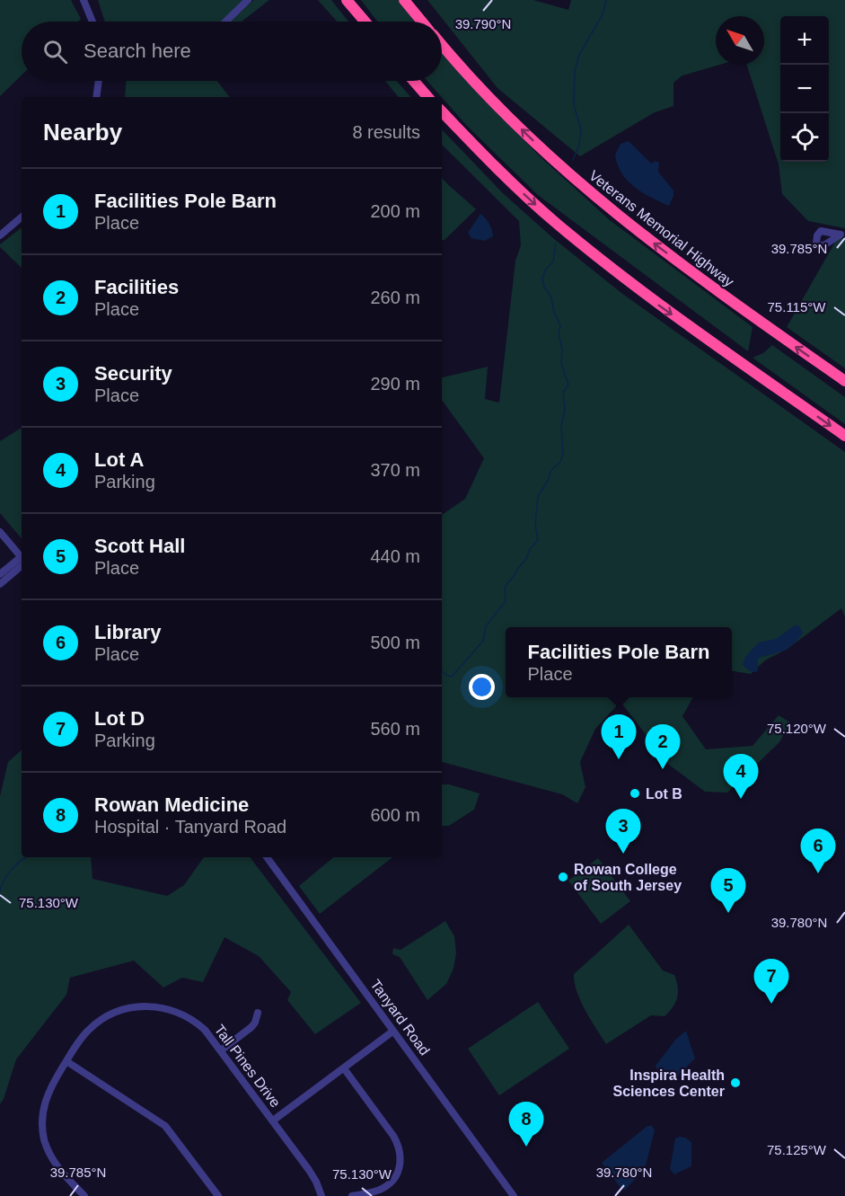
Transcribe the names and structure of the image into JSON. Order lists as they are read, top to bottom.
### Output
{
  "streets": {
    "highway": ["Veterans Memorial Highway"],
    "street": ["Tanyard Road", "Tall Pines Drive"]
  },
  "places": ["Lot B", "Rowan College of South Jersey", "Inspira Health Sciences Center"],
  "north": "top left",
  "page": {
    "map_buttons": ["+", "−"],
    "search": "Search here",
    "heading": ["Nearby", "8 results"],
    "list": [
      {
        "mark": "1",
        "name": "Facilities Pole Barn",
        "note": "Place",
        "value": "200 m"
      },
      {
        "mark": "2",
        "name": "Facilities",
        "note": "Place",
        "value": "260 m"
      },
      {
        "mark": "3",
        "name": "Security",
        "note": "Place",
        "value": "290 m"
      },
      {
        "mark": "4",
        "name": "Lot A",
        "note": "Parking",
        "value": "370 m"
      },
      {
        "mark": "5",
        "name": "Scott Hall",
        "note": "Place",
        "value": "440 m"
      },
      {
        "mark": "6",
        "name": "Library",
        "note": "Place",
        "value": "500 m"
      },
      {
        "mark": "7",
        "name": "Lot D",
        "note": "Parking",
        "value": "560 m"
      },
      {
        "mark": "8",
        "name": "Rowan Medicine",
        "note": "Hospital · Tanyard Road",
        "value": "600 m"
      }
    ],
    "popup": ["Facilities Pole Barn", "Place"],
    "pins": [
      "1",
      "2",
      "4",
      "3",
      "6",
      "5",
      "7",
      "8"
    ]
  },
  "coordinates": [
    "39.790°N",
    "39.785°N",
    "75.115°W",
    "75.120°W",
    "75.130°W",
    "39.780°N",
    "75.125°W"
  ]
}
